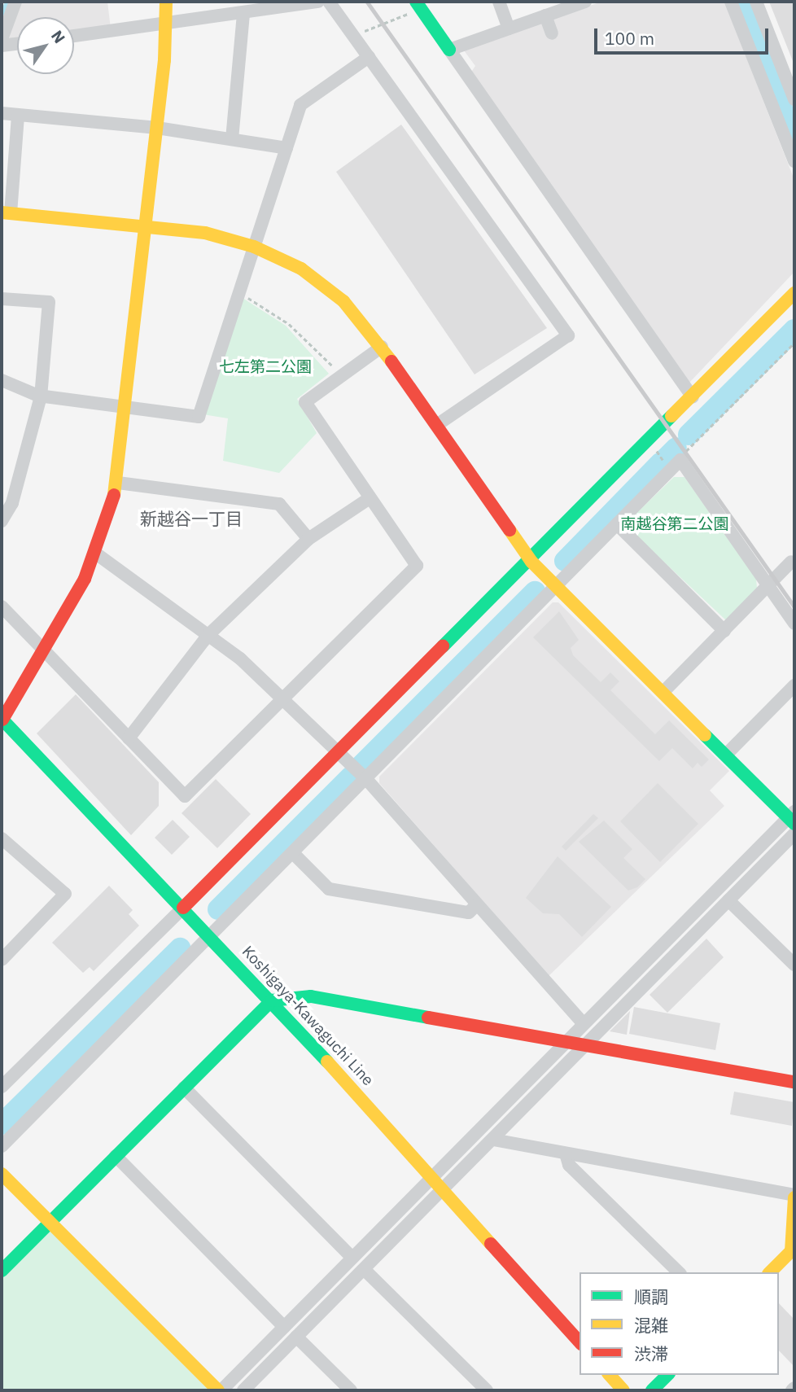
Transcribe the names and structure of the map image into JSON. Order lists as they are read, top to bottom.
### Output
{
  "streets": {
    "street": ["Koshigaya-Kawaguchi Line"]
  },
  "districts": ["新越谷一丁目"],
  "parks": ["七左第二公園", "南越谷第二公園"],
  "legend": ["順調", "混雑", "渋滞"],
  "scale_bar": "100 m",
  "north": "top right"
}
